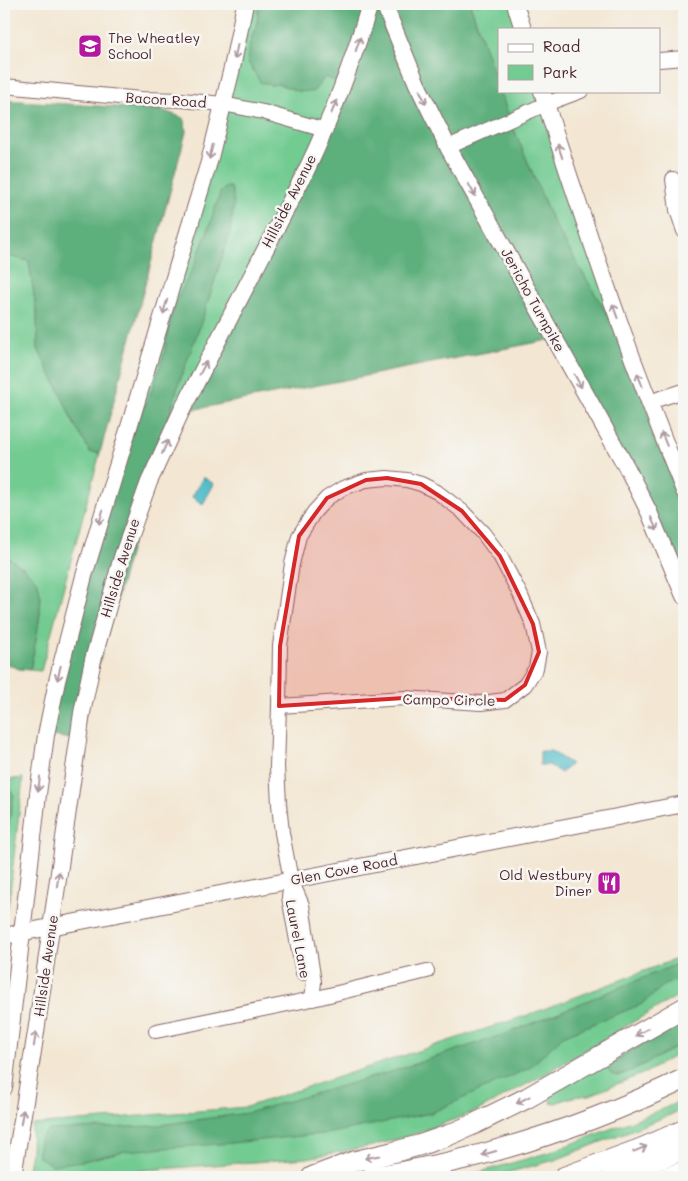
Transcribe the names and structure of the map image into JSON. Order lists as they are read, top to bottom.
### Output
{
  "streets": {
    "main road": ["Hillside Avenue", "Jericho Turnpike", "Glen Cove Road"],
    "street": ["Bacon Road", "Campo Circle", "Laurel Lane"]
  },
  "crossings": [
    ["Bacon Road", "Hillside Avenue"],
    ["Hillside Avenue", "Glen Cove Road"],
    ["Campo Circle", "Glen Cove Road"],
    ["Campo Circle", "Laurel Lane"],
    ["Glen Cove Road", "Laurel Lane"]
  ],
  "places": {
    "school or university": ["The Wheatley School"],
    "restaurant": ["Old Westbury Diner"]
  },
  "legend": ["Road", "Park"]
}
